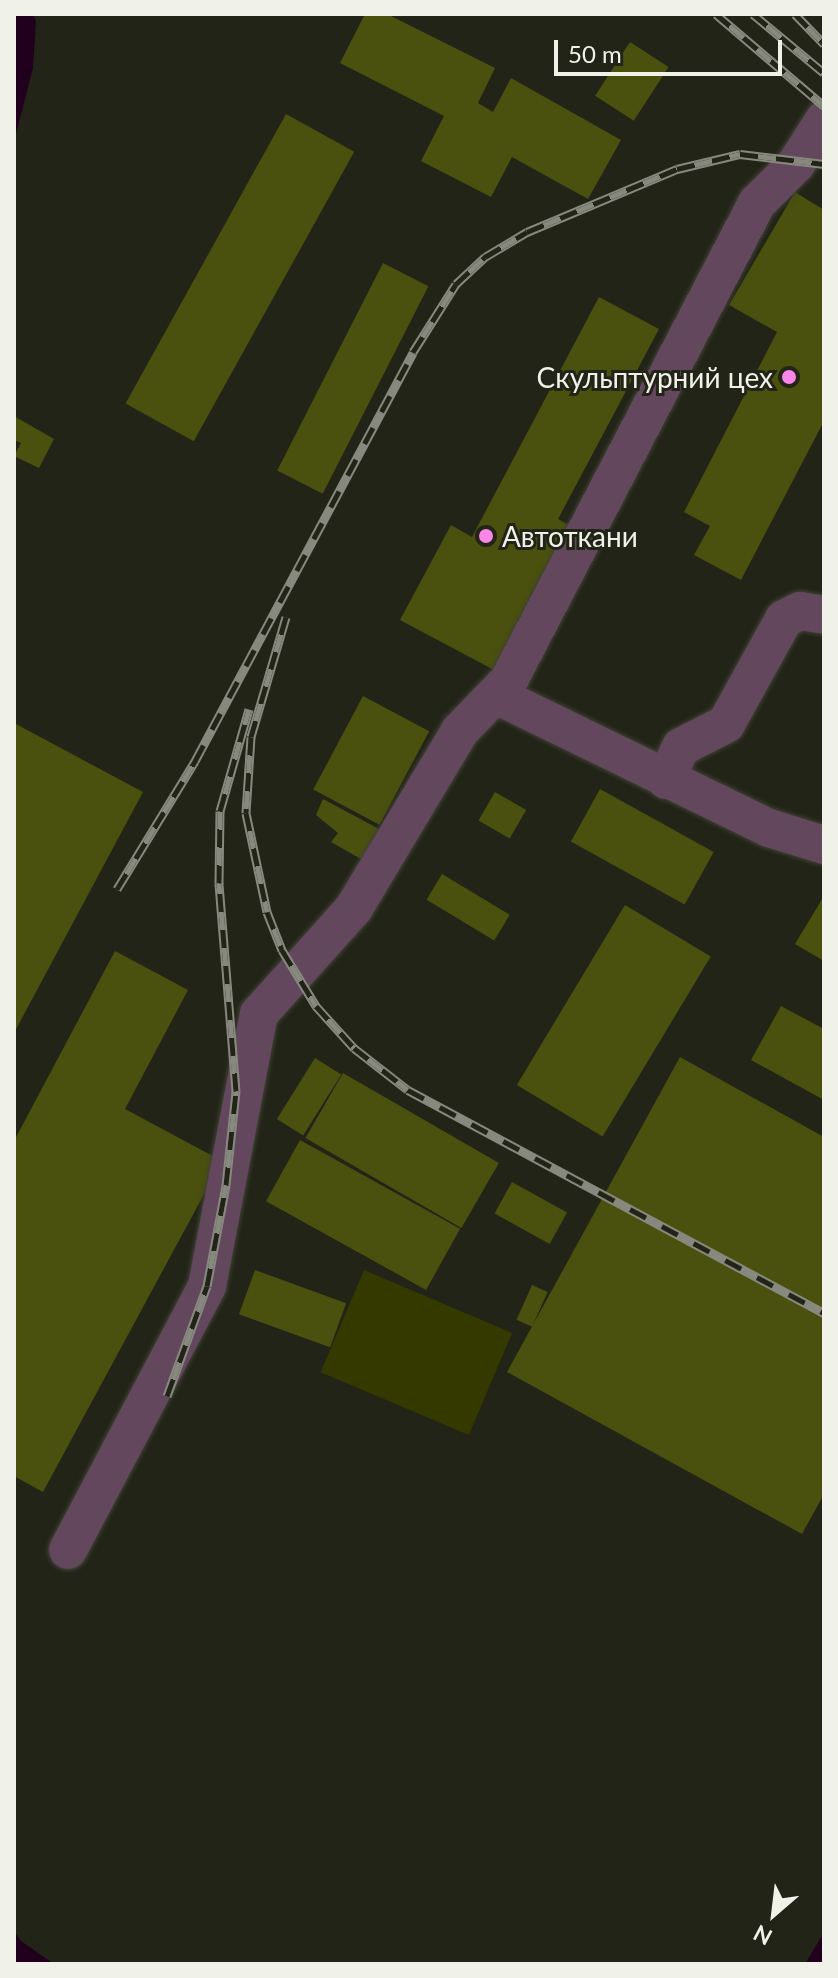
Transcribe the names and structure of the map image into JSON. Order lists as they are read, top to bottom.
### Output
{
  "places": ["Скульптурний цех", "Автоткани"],
  "scale_bar": "50 m",
  "north": "bottom left"
}
